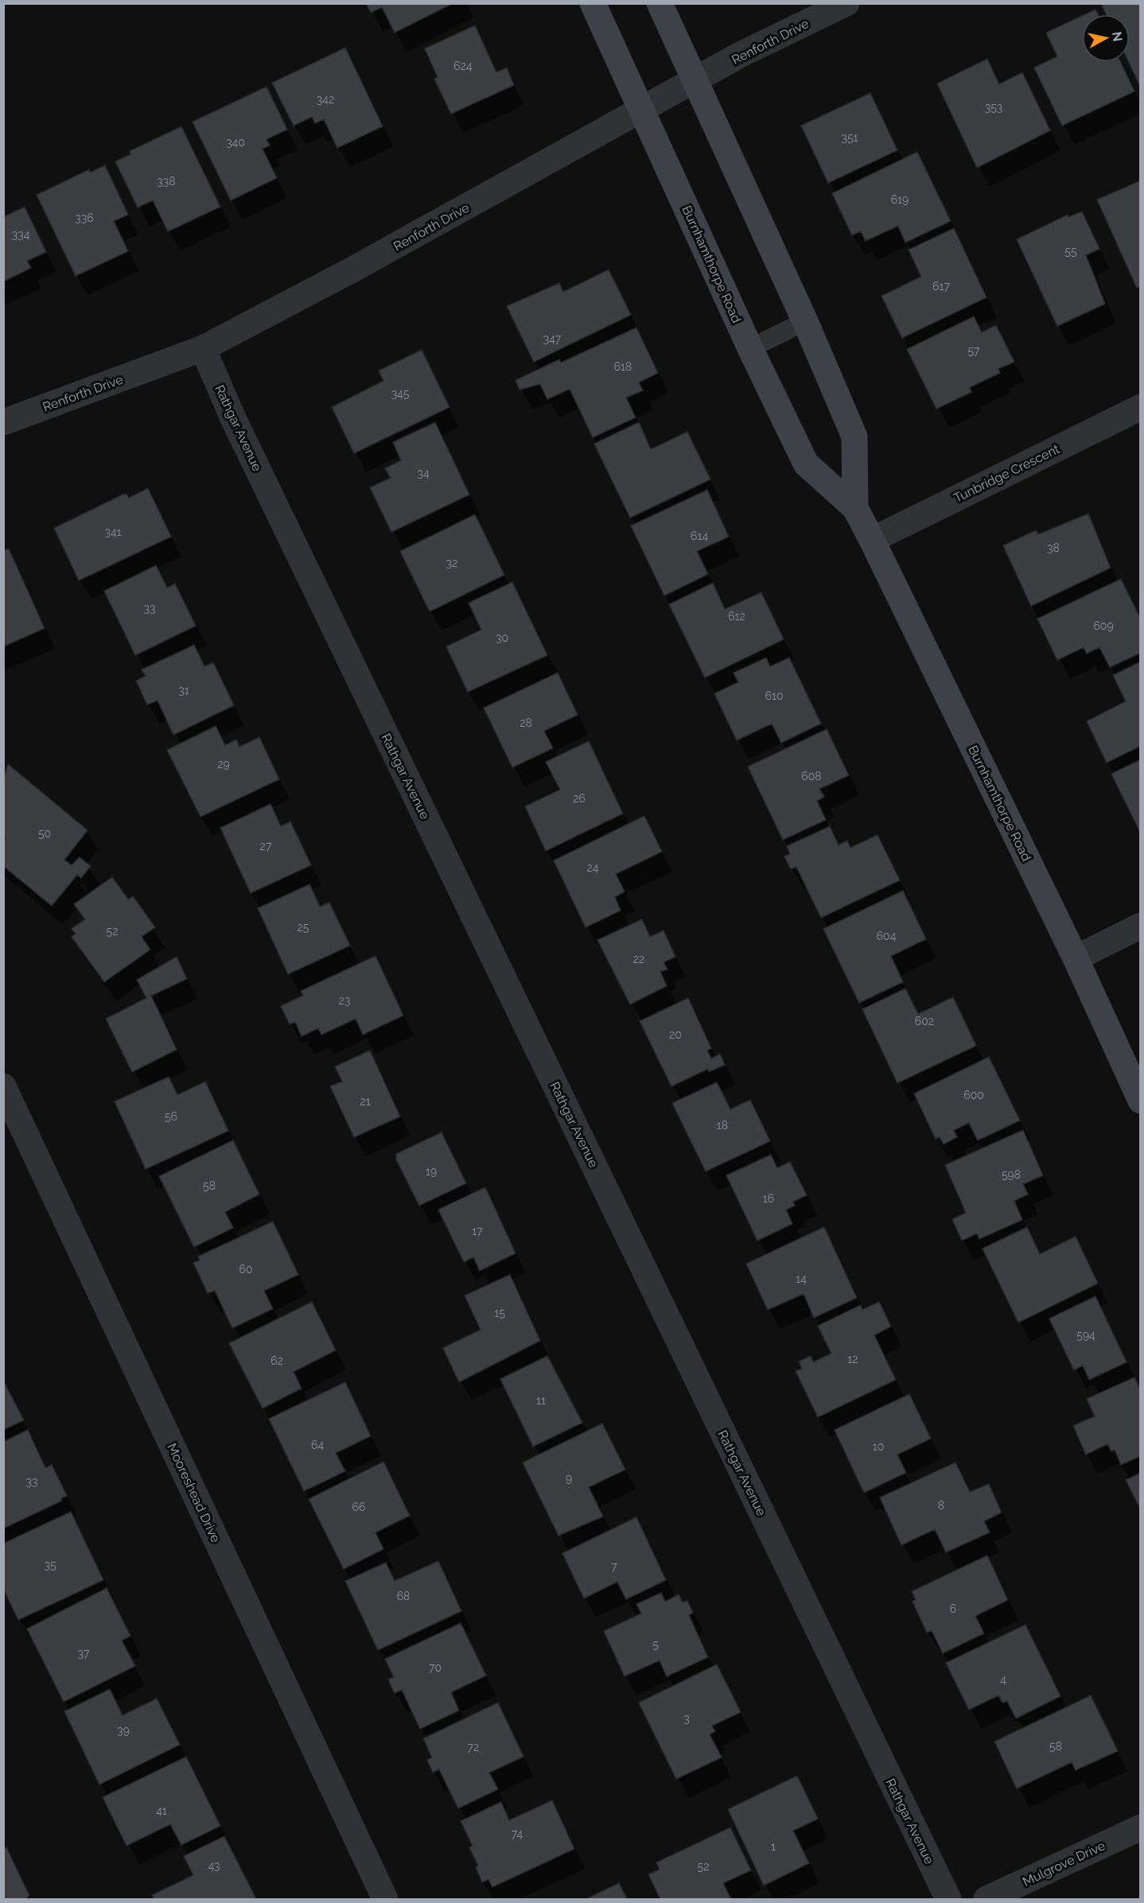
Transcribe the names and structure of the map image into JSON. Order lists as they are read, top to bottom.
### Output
{
  "streets": {
    "main road": ["Burnhamthorpe Road"],
    "street": [
      "Renforth Drive",
      "Rathgar Avenue",
      "Tunbridge Crescent",
      "Mooreshead Drive",
      "Mulgrove Drive"
    ]
  },
  "crossings": [
    ["Renforth Drive", "Burnhamthorpe Road"],
    ["Renforth Drive", "Rathgar Avenue"],
    ["Burnhamthorpe Road", "Tunbridge Crescent"]
  ],
  "house_numbers": [
    "624",
    "342",
    "353",
    "351",
    "340",
    "338",
    "619",
    "336",
    "334",
    "55",
    "617",
    "347",
    "57",
    "618",
    "345",
    "34",
    "341",
    "614",
    "38",
    "32",
    "33",
    "612",
    "609",
    "30",
    "31",
    "610",
    "28",
    "29",
    "608",
    "26",
    "50",
    "27",
    "24",
    "25",
    "52",
    "604",
    "22",
    "23",
    "602",
    "20",
    "600",
    "21",
    "56",
    "18",
    "19",
    "598",
    "58",
    "16",
    "17",
    "60",
    "14",
    "15",
    "594",
    "12",
    "62",
    "11",
    "64",
    "10",
    "9",
    "33",
    "8",
    "66",
    "35",
    "7",
    "68",
    "6",
    "5",
    "37",
    "70",
    "4",
    "3",
    "39",
    "58",
    "72",
    "41",
    "74",
    "1",
    "43",
    "52"
  ],
  "north": "right"
}
